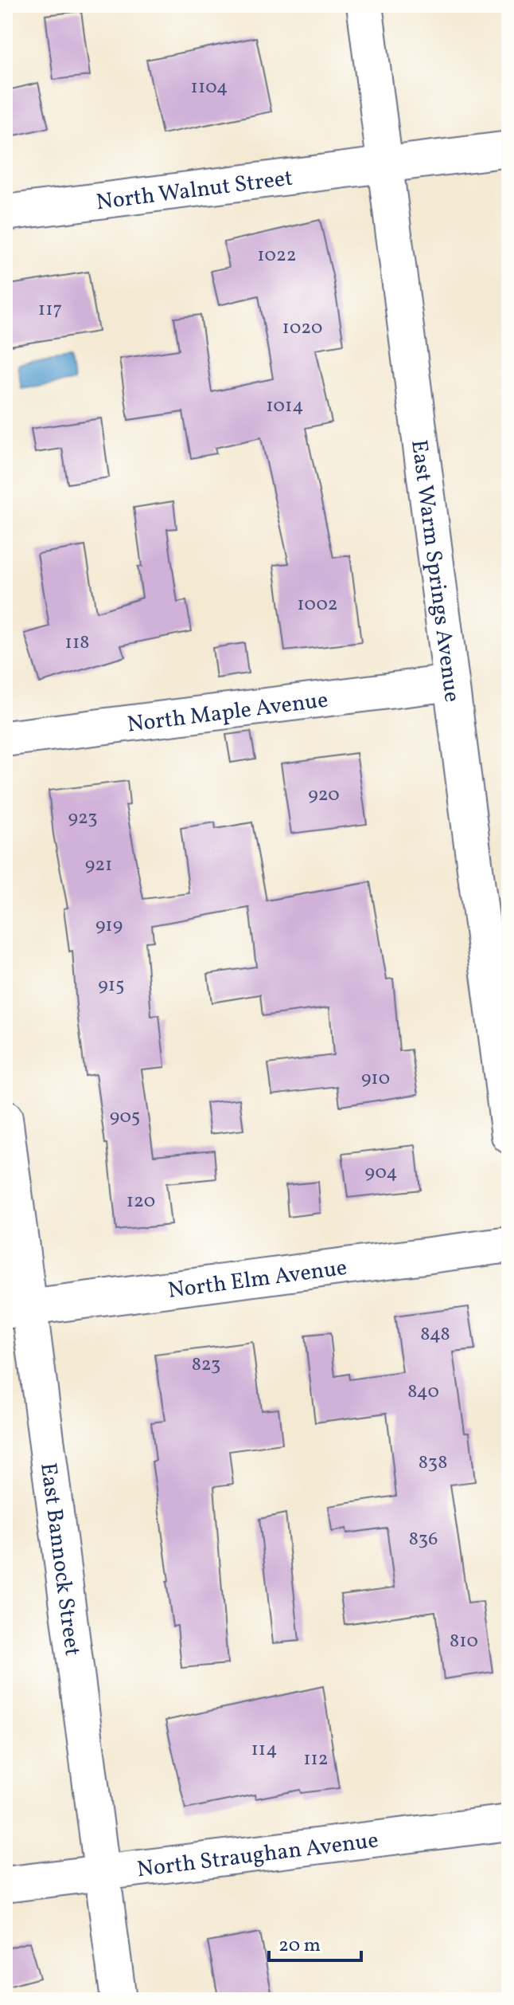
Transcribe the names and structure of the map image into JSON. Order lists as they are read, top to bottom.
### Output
{
  "streets": {
    "street": [
      "North Walnut Street",
      "East Warm Springs Avenue",
      "North Maple Avenue",
      "North Elm Avenue",
      "East Bannock Street",
      "North Straughan Avenue"
    ]
  },
  "crossings": [
    ["North Walnut Street", "East Warm Springs Avenue"],
    ["East Warm Springs Avenue", "North Maple Avenue"],
    ["North Elm Avenue", "East Bannock Street"],
    ["East Bannock Street", "North Straughan Avenue"]
  ],
  "house_numbers": [
    "1104",
    "1022",
    "117",
    "1020",
    "1014",
    "1002",
    "118",
    "920",
    "923",
    "921",
    "919",
    "915",
    "910",
    "905",
    "904",
    "120",
    "848",
    "823",
    "840",
    "838",
    "836",
    "810",
    "114",
    "112"
  ],
  "scale_bar": "20 m"
}
